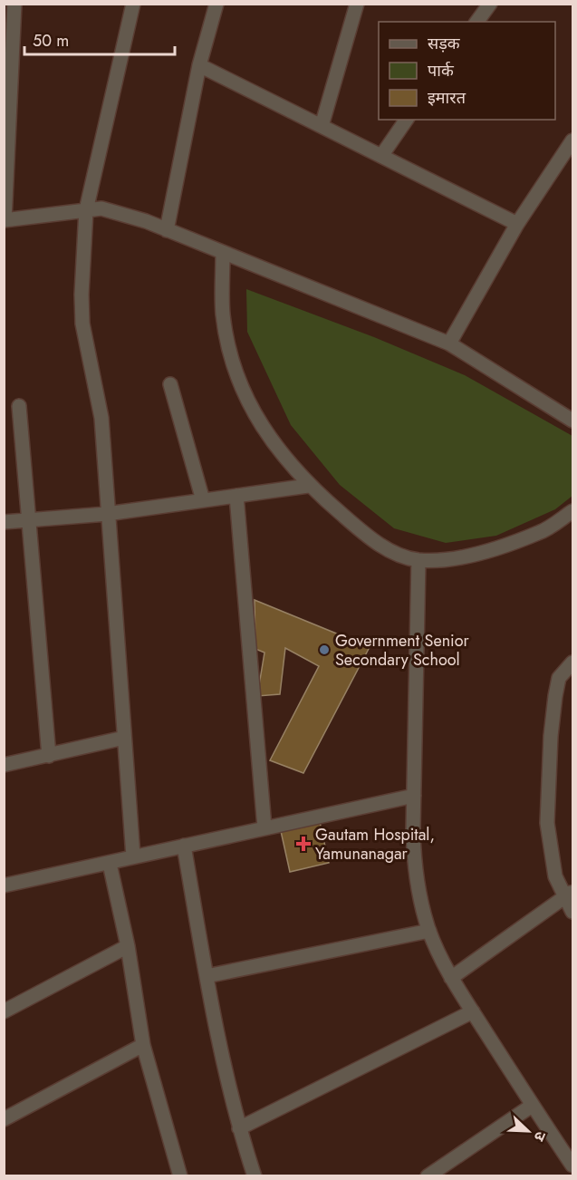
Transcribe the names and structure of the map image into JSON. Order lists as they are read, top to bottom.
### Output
{
  "places": {
    "other": ["Government Senior Secondary School"],
    "health": ["Gautam Hospital, Yamunanagar"]
  },
  "legend": ["सड़क", "पार्क", "इमारत"],
  "scale_bar": "50 m",
  "north": "bottom right"
}
